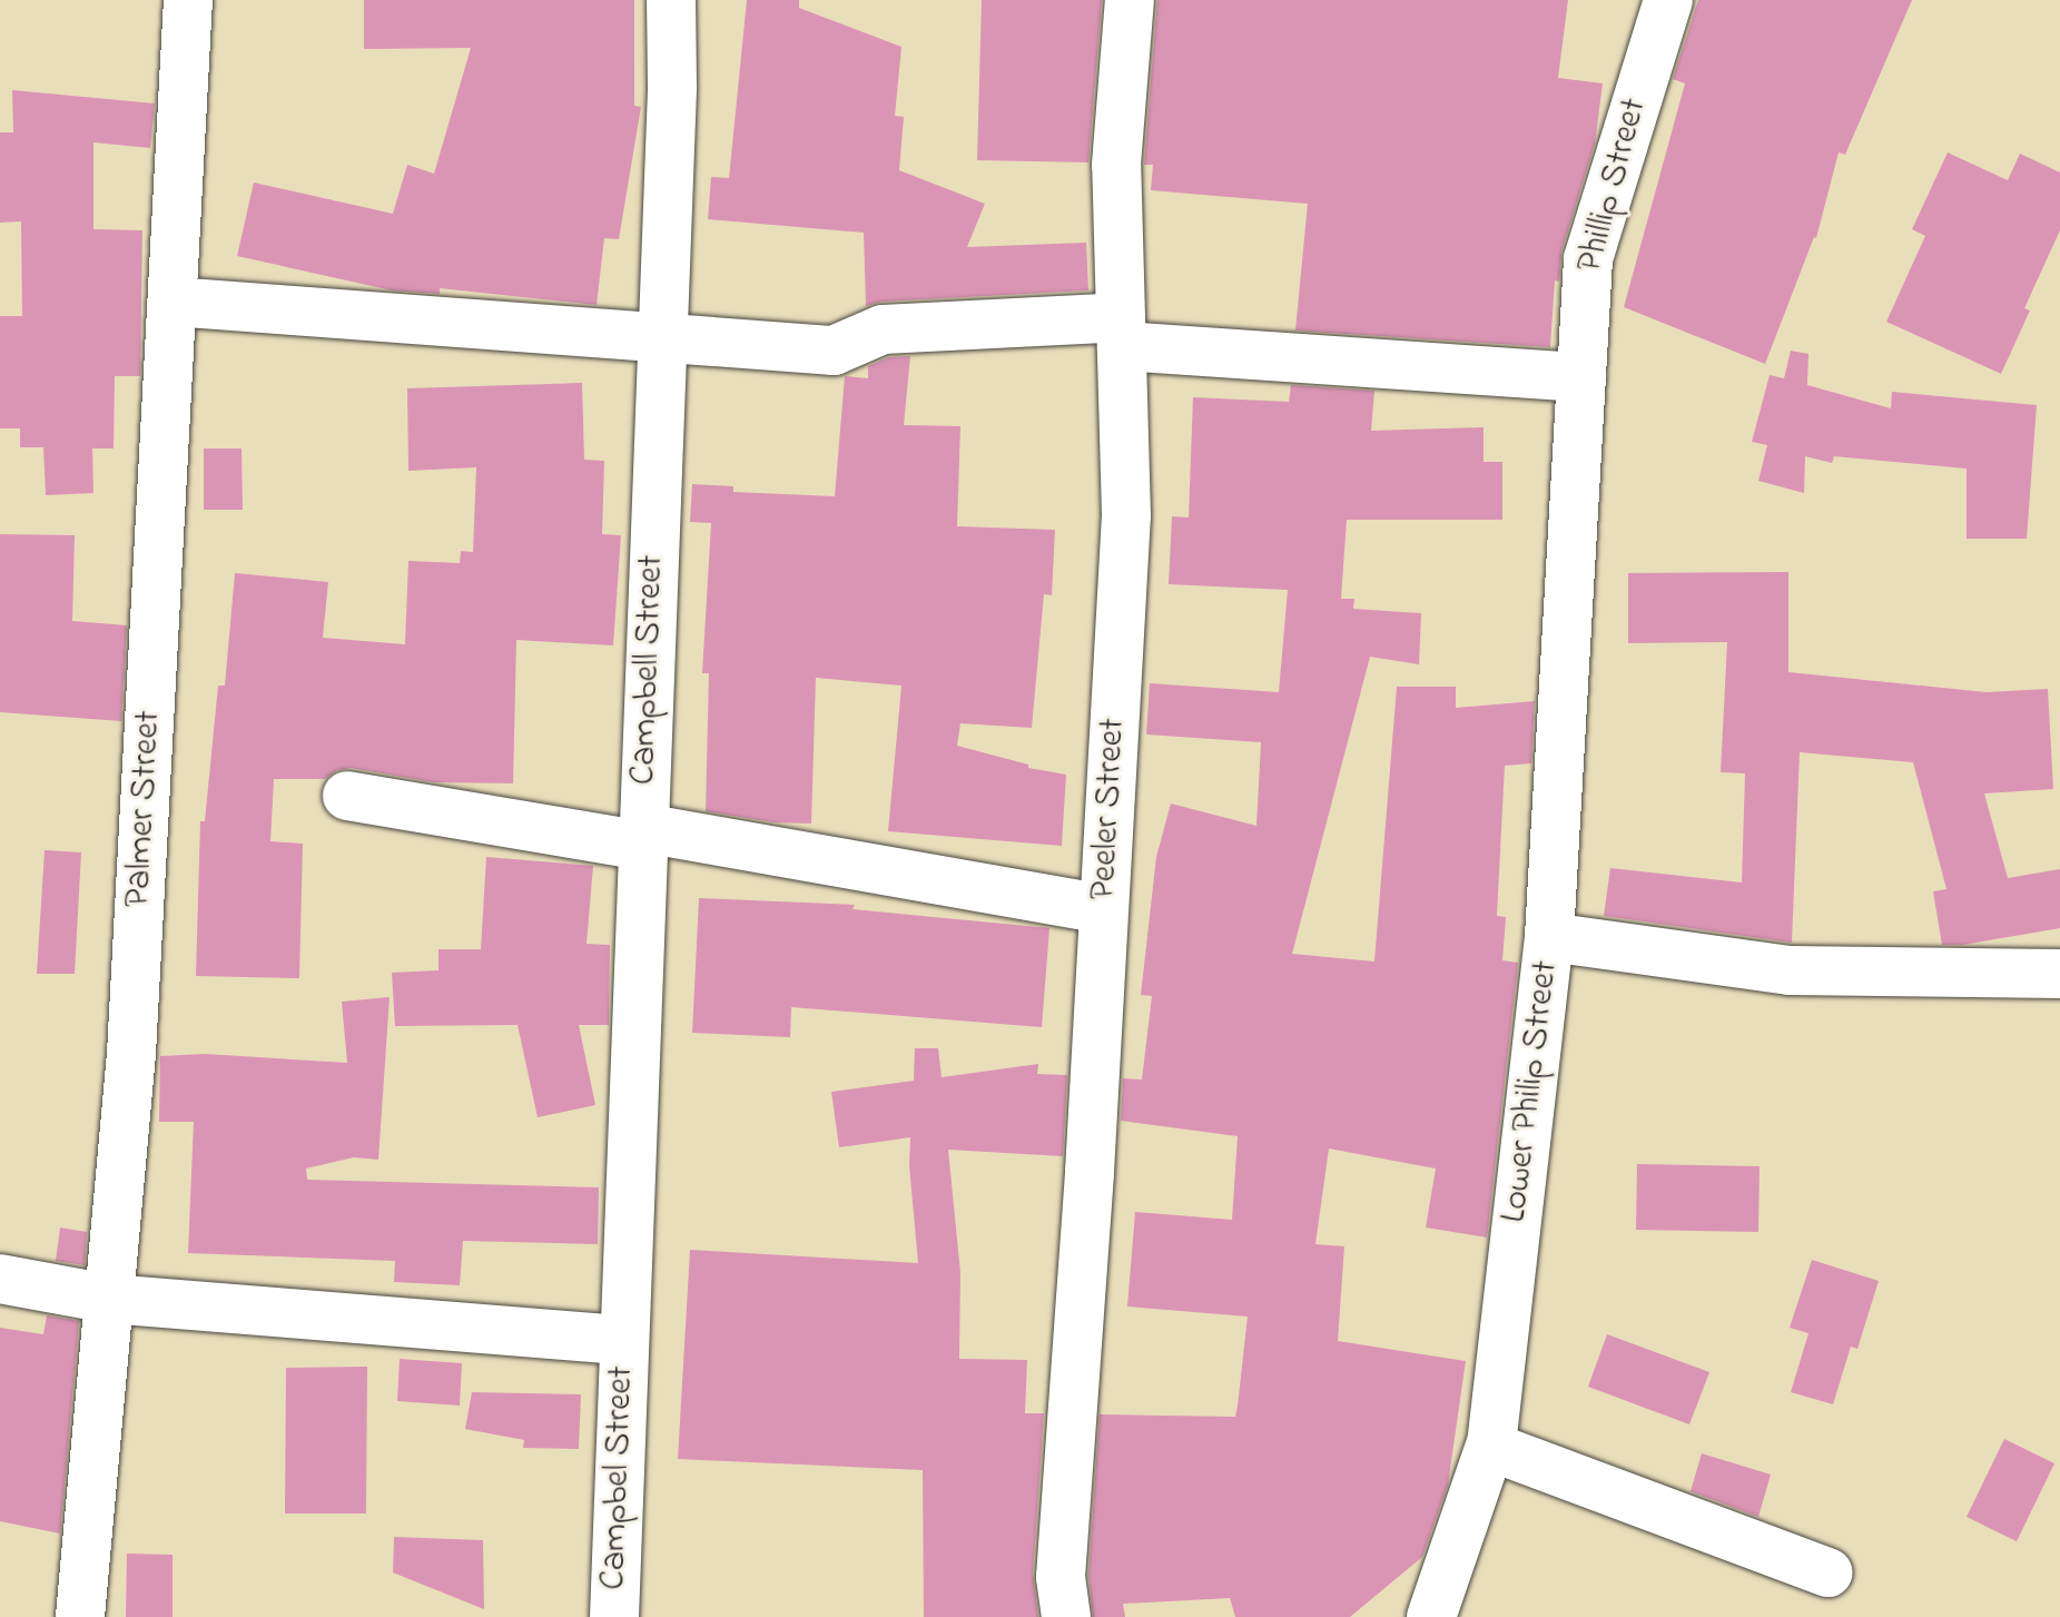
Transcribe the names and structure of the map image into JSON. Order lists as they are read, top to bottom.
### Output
{
  "streets": {
    "street": [
      "Phillip Street",
      "Campbell Street",
      "Palmer Street",
      "Peeler Street",
      "Lower Philip Street",
      "Campbel Street"
    ]
  },
  "crossings": [
    ["Phillip Street", "Lower Philip Street"],
    ["Campbell Street", "Campbel Street"]
  ]
}
